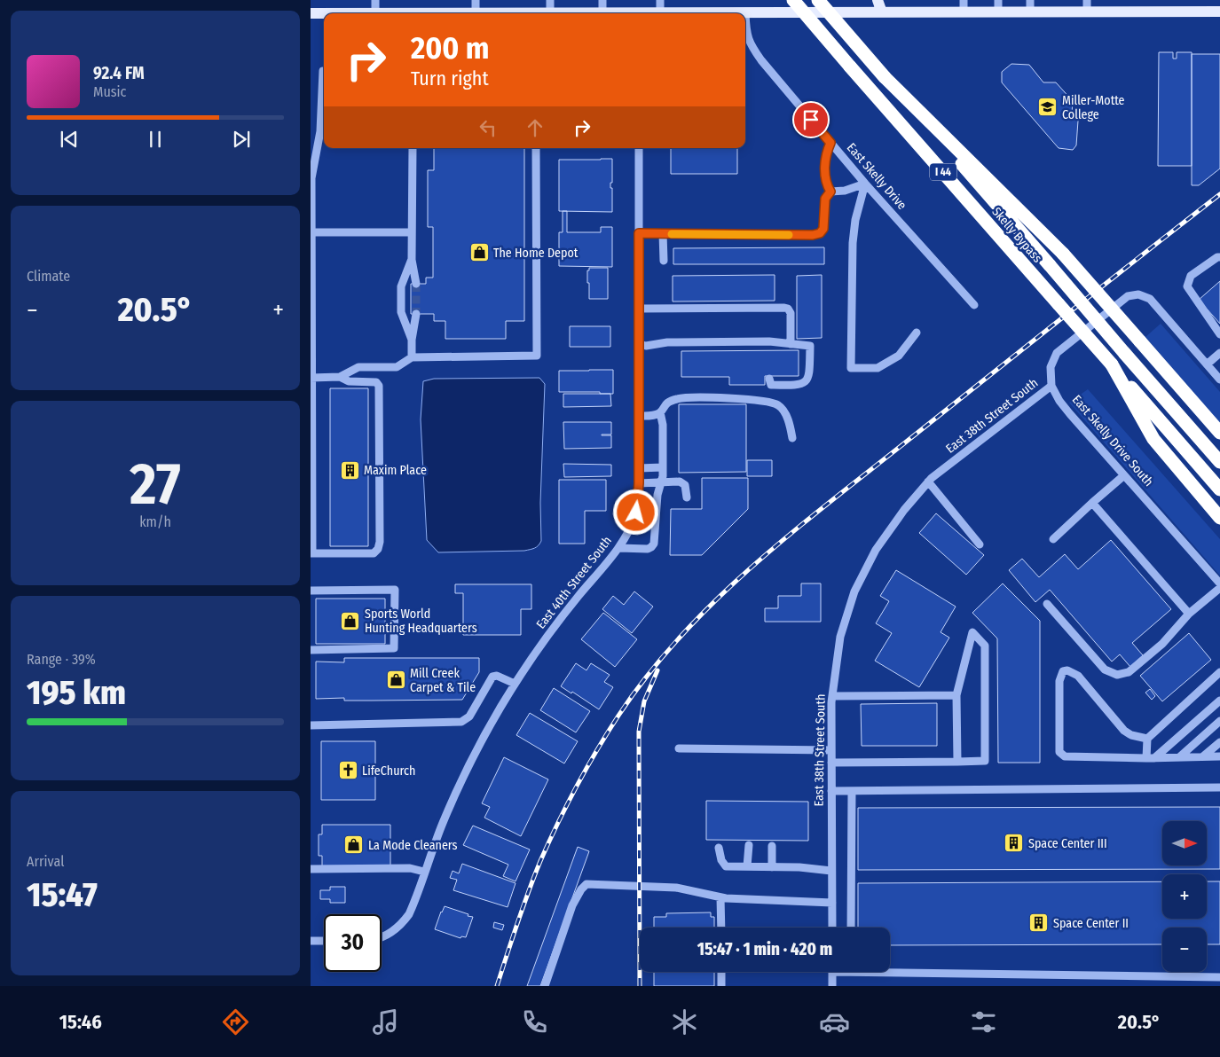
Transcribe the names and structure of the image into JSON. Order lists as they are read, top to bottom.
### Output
{
  "streets": {
    "highway": ["I 44", "Skelly Bypass"],
    "street": [
      "East Skelly Drive",
      "East 38th Street South",
      "East Skelly Drive South",
      "East 40th Street South"
    ]
  },
  "crossings": [
    ["East 38th Street South", "East Skelly Drive South"]
  ],
  "places": {
    "school or university": ["Miller-Motte College"],
    "shop": [
      "The Home Depot",
      "Sports World Hunting Headquarters",
      "Mill Creek Carpet & Tile",
      "La Mode Cleaners"
    ],
    "building": ["Maxim Place", "Space Center III", "Space Center II"],
    "church": ["LifeChurch"]
  },
  "north": "right",
  "page": {
    "turn": ["200 m", "Turn right"],
    "song": ["92.4 FM", "Music"],
    "tile": [
      "Climate",
      ["27", "km/h"],
      ["Range · 39%", "195 km"],
      ["Arrival", "15:47"]
    ],
    "heat": ["−", "20.5°", "+"],
    "map_buttons": ["+", "−"],
    "limit": "30",
    "trip": "15:47 · 1 min · 420 m",
    "tabs": ["15:46", "20.5°"]
  }
}
